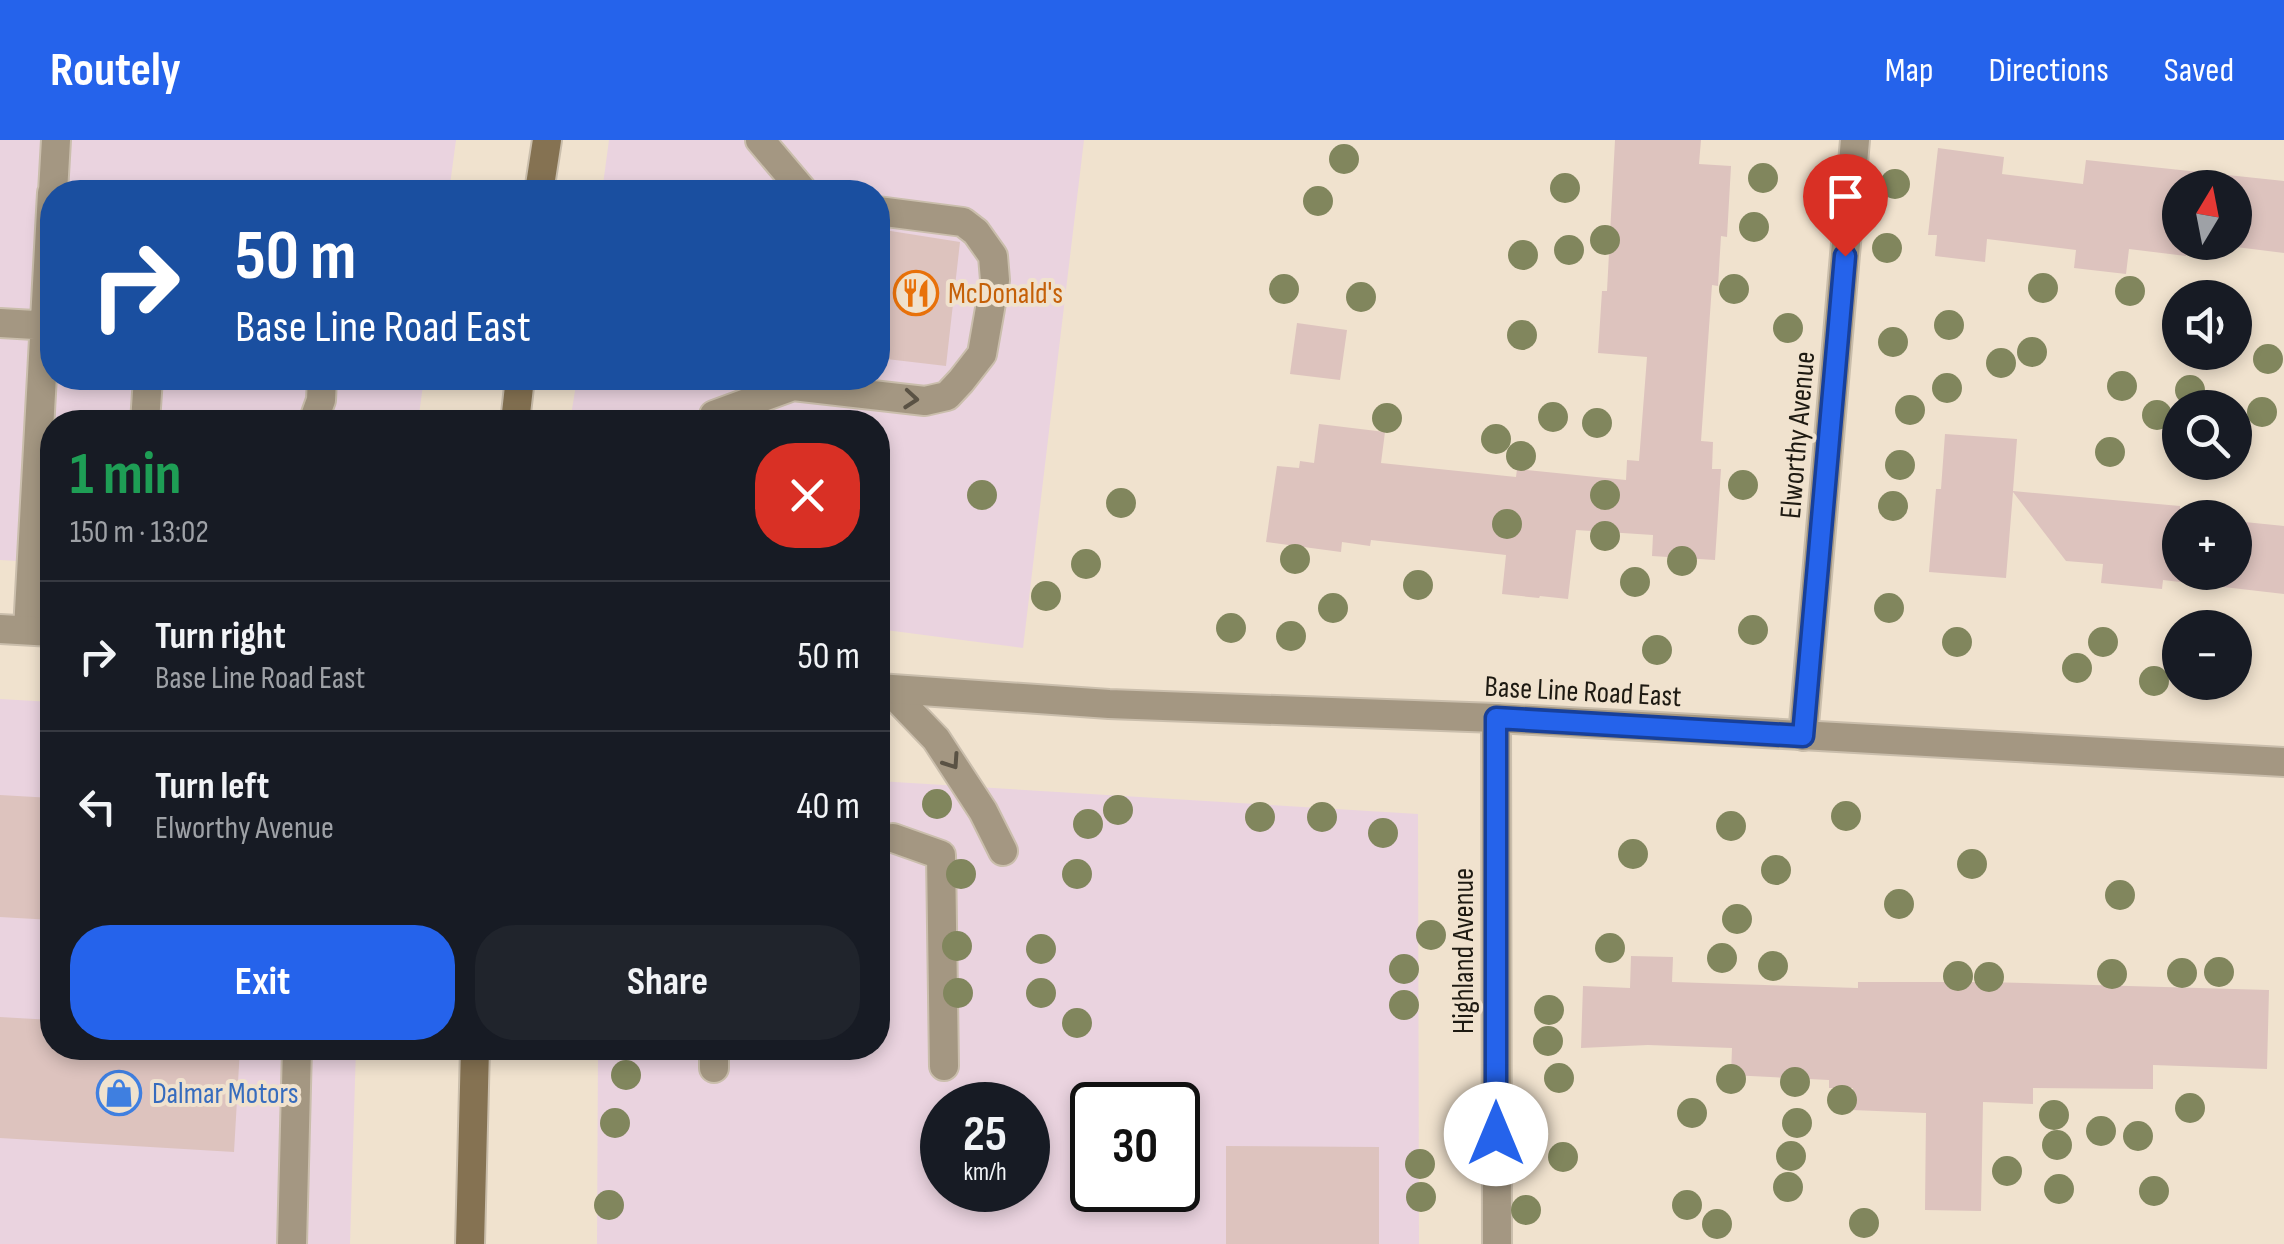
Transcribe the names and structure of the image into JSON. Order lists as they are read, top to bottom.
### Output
{
  "streets": {
    "street": ["Elworthy Avenue", "Base Line Road East", "Highland Avenue"]
  },
  "crossings": [
    ["Elworthy Avenue", "Base Line Road East"],
    ["Base Line Road East", "Highland Avenue"]
  ],
  "places": {
    "restaurant": ["McDonald's"],
    "shop": ["Dalmar Motors"]
  },
  "north": "top",
  "page": {
    "header": "Routely",
    "nav": ["Map", "Directions", "Saved"],
    "map_buttons": ["+", "−"],
    "turn": ["50 m", "Base Line Road East"],
    "heading": ["1 min", "150 m · 13:02"],
    "list": [
      {
        "name": "Turn right",
        "note": "Base Line Road East",
        "value": "50 m"
      },
      {
        "name": "Turn left",
        "note": "Elworthy Avenue",
        "value": "40 m"
      }
    ],
    "buttons": ["Exit", "Share"],
    "speed": "25 km/h",
    "limit": "30"
  }
}
